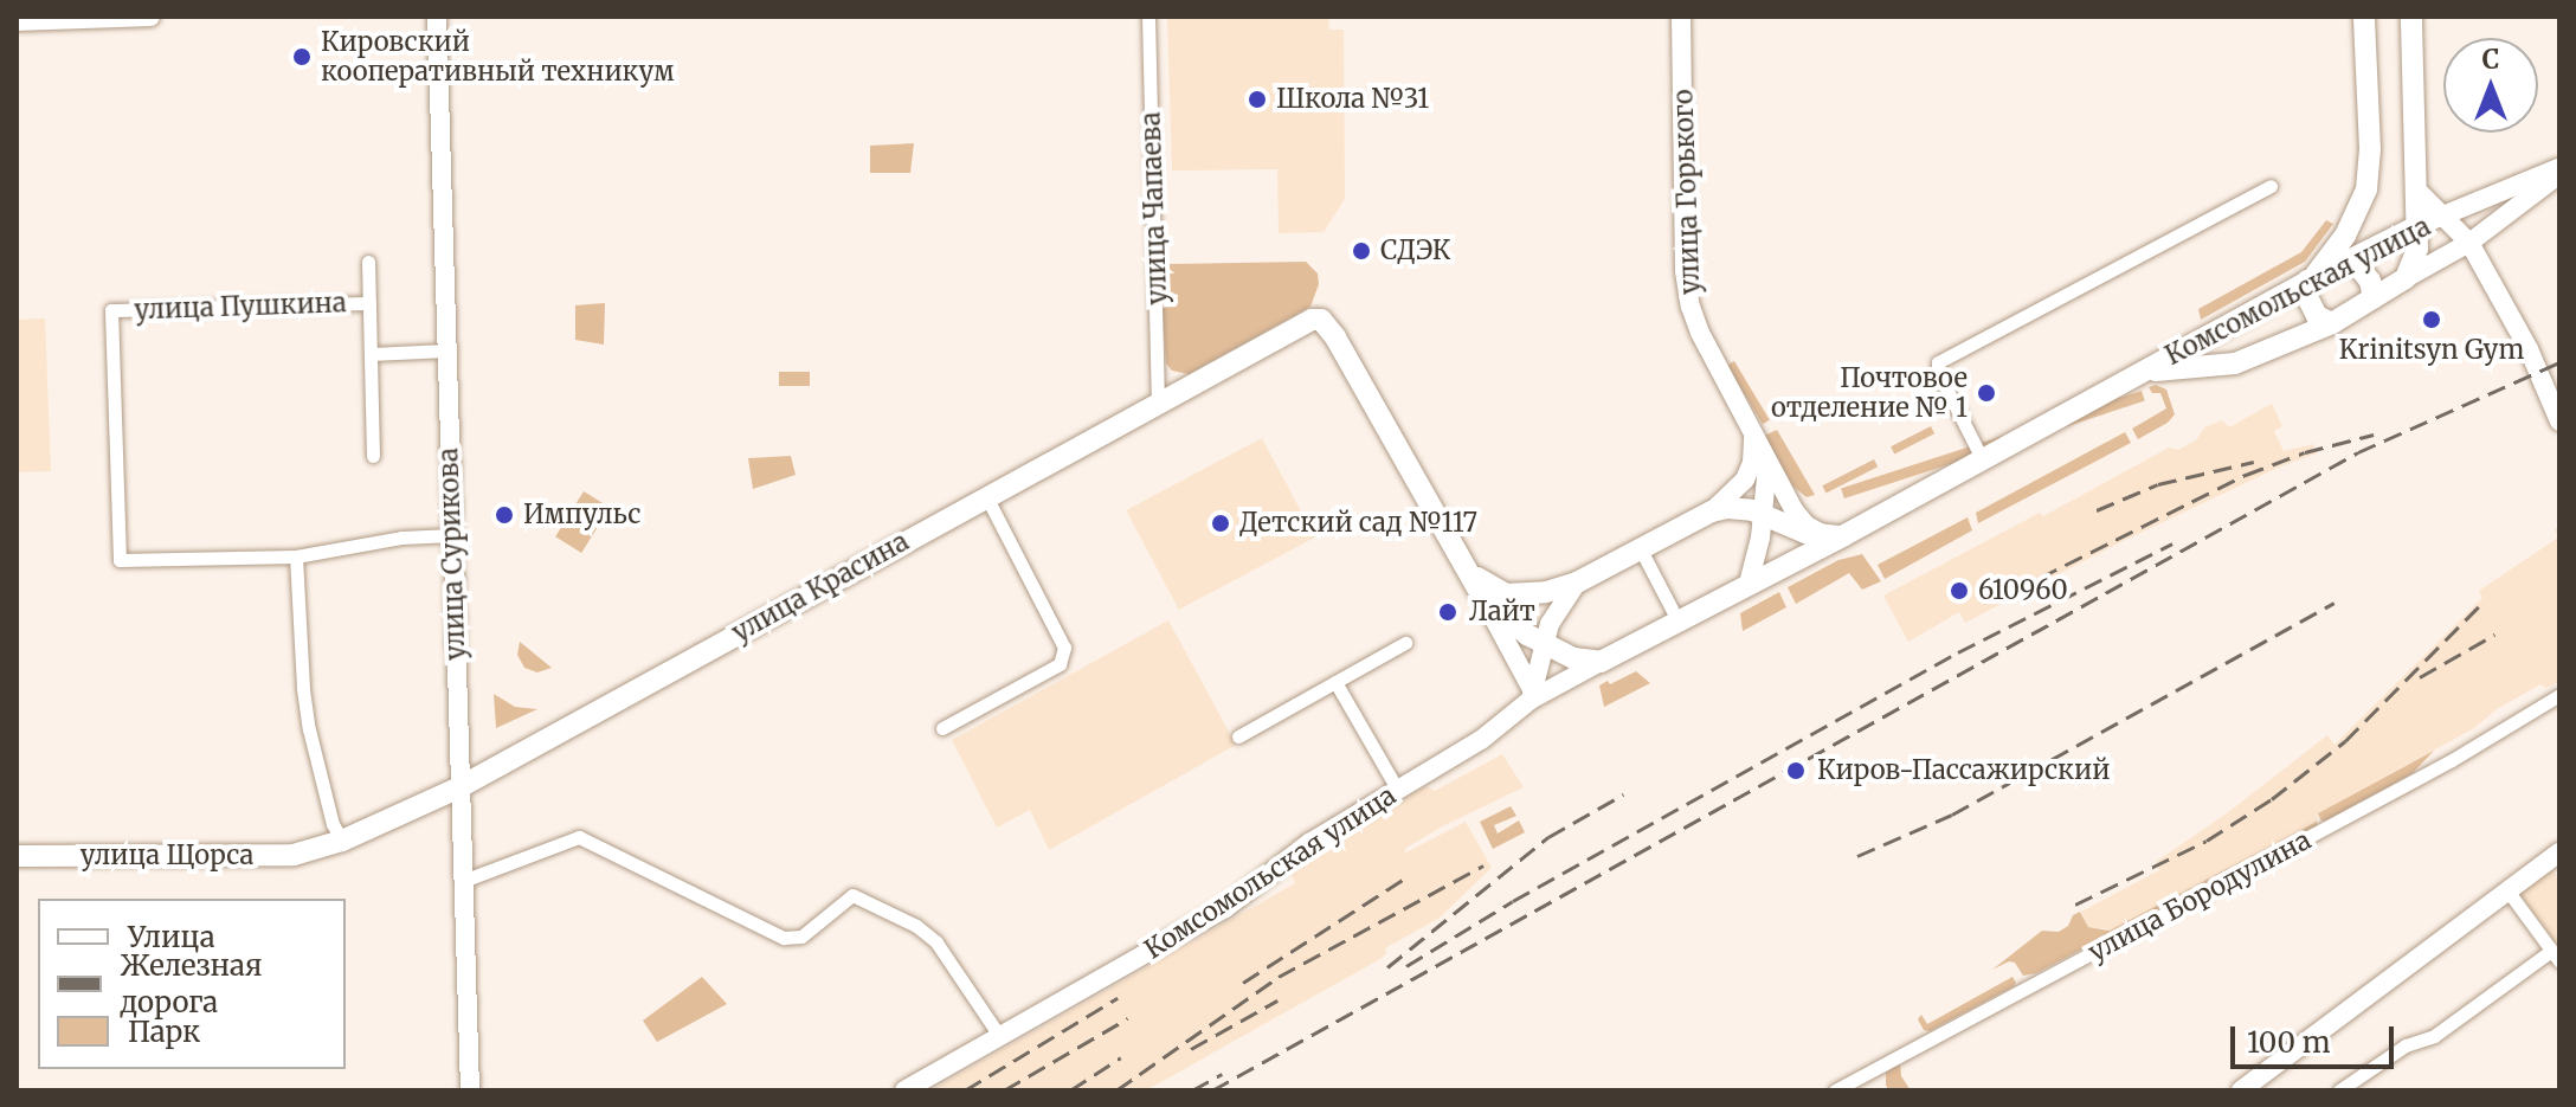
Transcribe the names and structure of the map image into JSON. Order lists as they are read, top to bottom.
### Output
{
  "streets": {
    "main road": [
      "улица Горького",
      "Комсомольская улица",
      "улица Сурикова",
      "улица Красина",
      "улица Щорса"
    ],
    "street": ["улица Чапаева", "улица Пушкина", "улица Бородулина"]
  },
  "crossings": [
    ["улица Горького", "Комсомольская улица"],
    ["улица Чапаева", "улица Красина"],
    ["улица Сурикова", "улица Красина"],
    ["улица Красина", "улица Щорса"]
  ],
  "places": [
    "Кировский кооперативный техникум",
    "Школа №31",
    "СДЭК",
    "Krinitsyn Gym",
    "Почтовое отделение № 1",
    "Импульс",
    "Детский сад №117",
    "610960",
    "Лайт",
    "Киров-Пассажирский"
  ],
  "legend": ["Улица", "Железная дорога", "Парк"],
  "scale_bar": "100 m",
  "north": "top"
}
